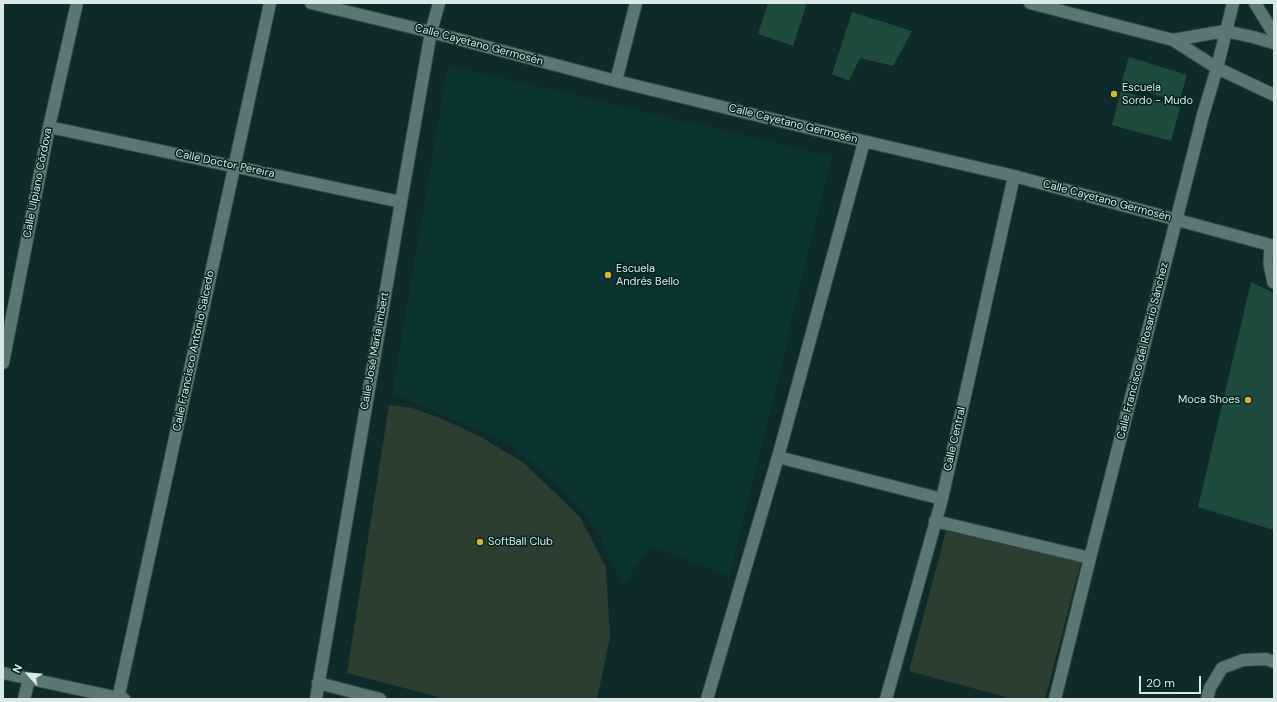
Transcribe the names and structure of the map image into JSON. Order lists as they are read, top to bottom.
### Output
{
  "streets": {
    "street": [
      "Calle Cayetano Germosén",
      "Calle Doctor Pereira",
      "Calle Ulpiano Córdova",
      "Calle Francisco Antonio Salcedo",
      "Calle José María Imbert",
      "Calle Francisco del Rosario Sánchez",
      "Calle Central"
    ]
  },
  "crossings": [
    ["Calle Cayetano Germosén", "Calle José María Imbert"],
    ["Calle Cayetano Germosén", "Calle Francisco del Rosario Sánchez"],
    ["Calle Cayetano Germosén", "Calle Central"],
    ["Calle Doctor Pereira", "Calle Ulpiano Córdova"],
    ["Calle Doctor Pereira", "Calle Francisco Antonio Salcedo"],
    ["Calle Doctor Pereira", "Calle José María Imbert"]
  ],
  "places": [
    "Escuela Sordo - Mudo",
    "Escuela Andrés Bello",
    "Moca Shoes",
    "SoftBall Club"
  ],
  "scale_bar": "20 m",
  "north": "top left"
}
